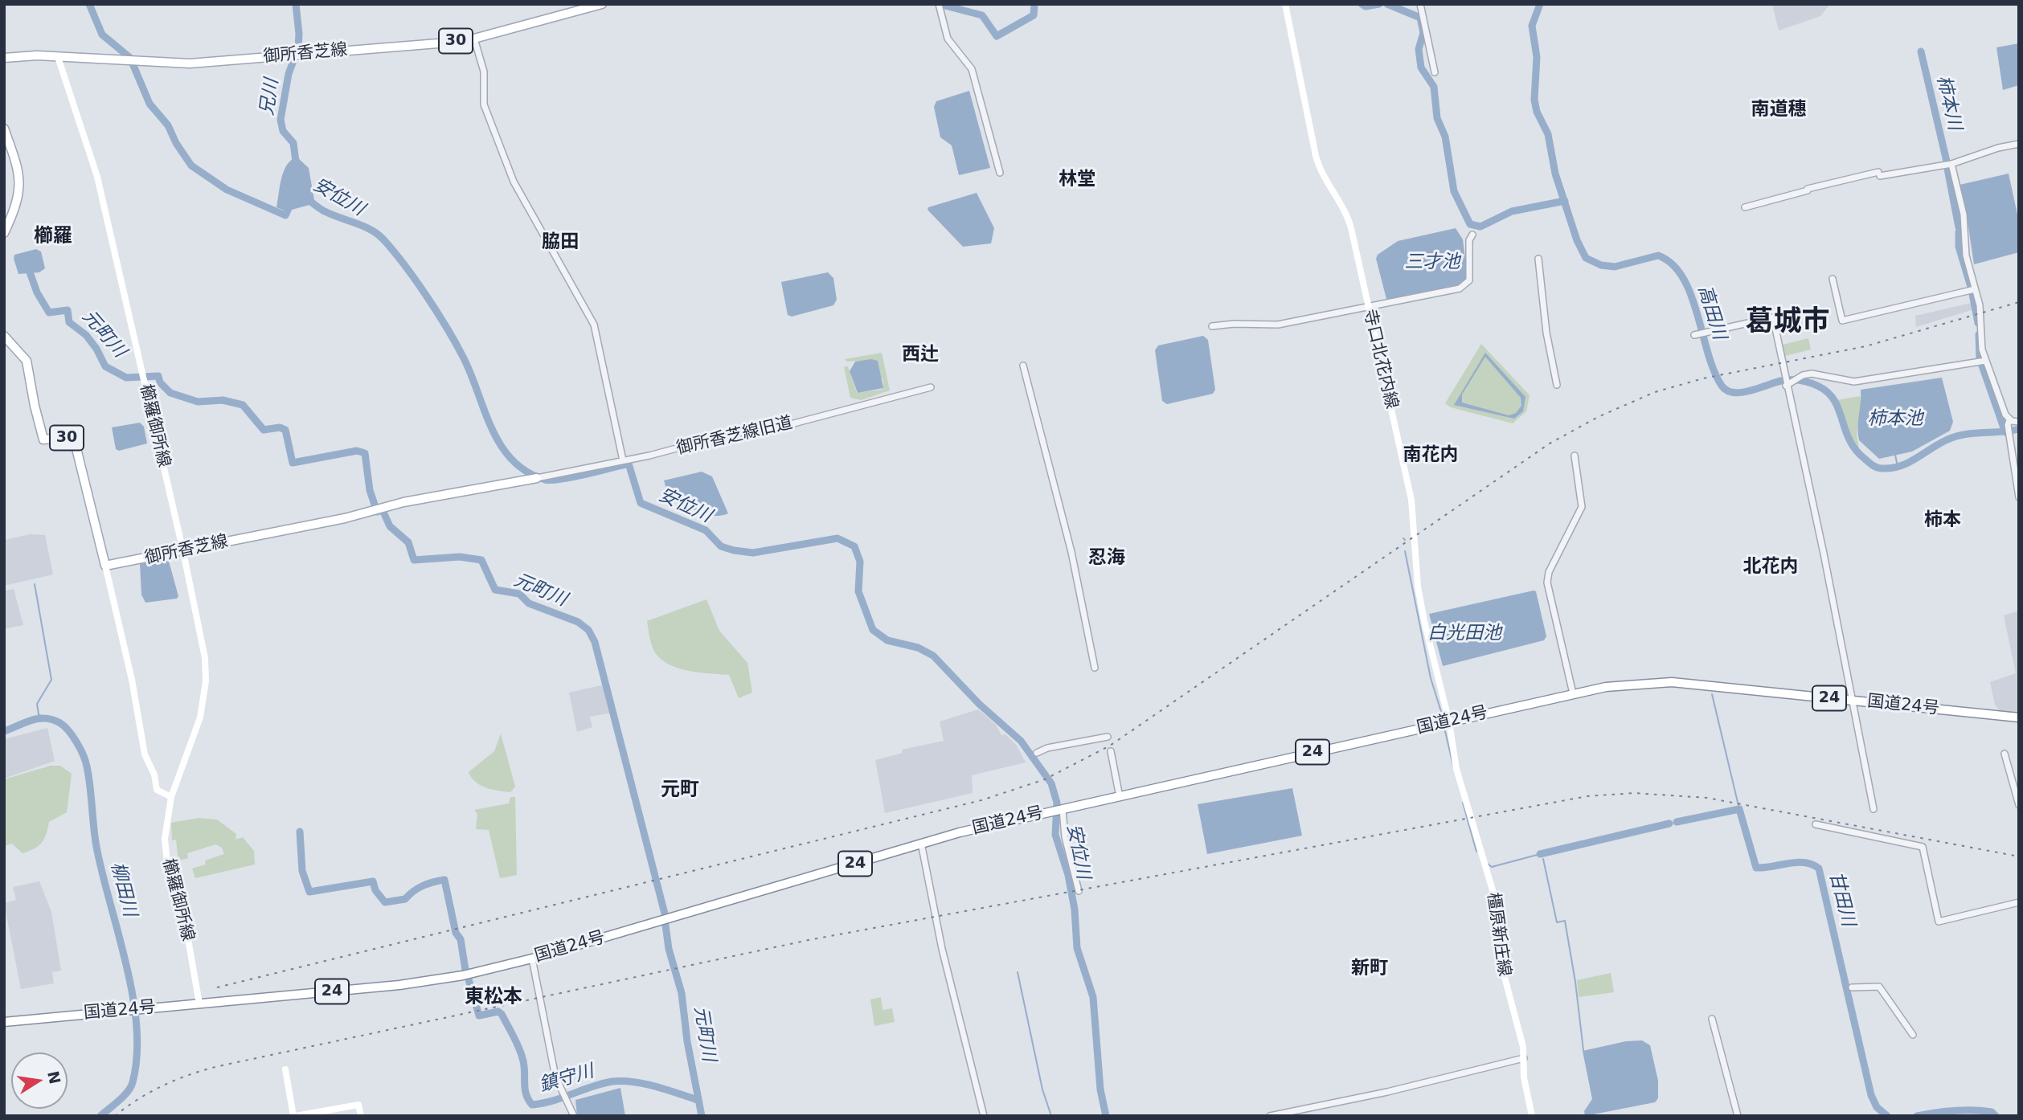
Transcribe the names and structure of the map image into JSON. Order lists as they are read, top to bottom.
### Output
{
  "streets": {
    "main road": [
      "30",
      "御所香芝線",
      "寺口北花内線",
      "櫛羅御所線",
      "24",
      "国道24号",
      "橿原新庄線"
    ],
    "street": ["御所香芝線旧道"]
  },
  "crossings": [
    ["30", "御所香芝線"],
    ["御所香芝線", "櫛羅御所線"],
    ["御所香芝線", "御所香芝線旧道"],
    ["寺口北花内線", "国道24号"],
    ["寺口北花内線", "橿原新庄線"],
    ["櫛羅御所線", "国道24号"],
    ["国道24号", "橿原新庄線"]
  ],
  "districts": [
    "南道穗",
    "林堂",
    "櫛羅",
    "脇田",
    "葛城市",
    "西辻",
    "南花内",
    "柿本",
    "忍海",
    "北花内",
    "元町",
    "新町",
    "東松本"
  ],
  "water": [
    "兄川",
    "柿本川",
    "安位川",
    "三才池",
    "高田川",
    "元町川",
    "柿本池",
    "白光田池",
    "柳田川",
    "甘田川",
    "鎮守川"
  ],
  "north": "right"
}
